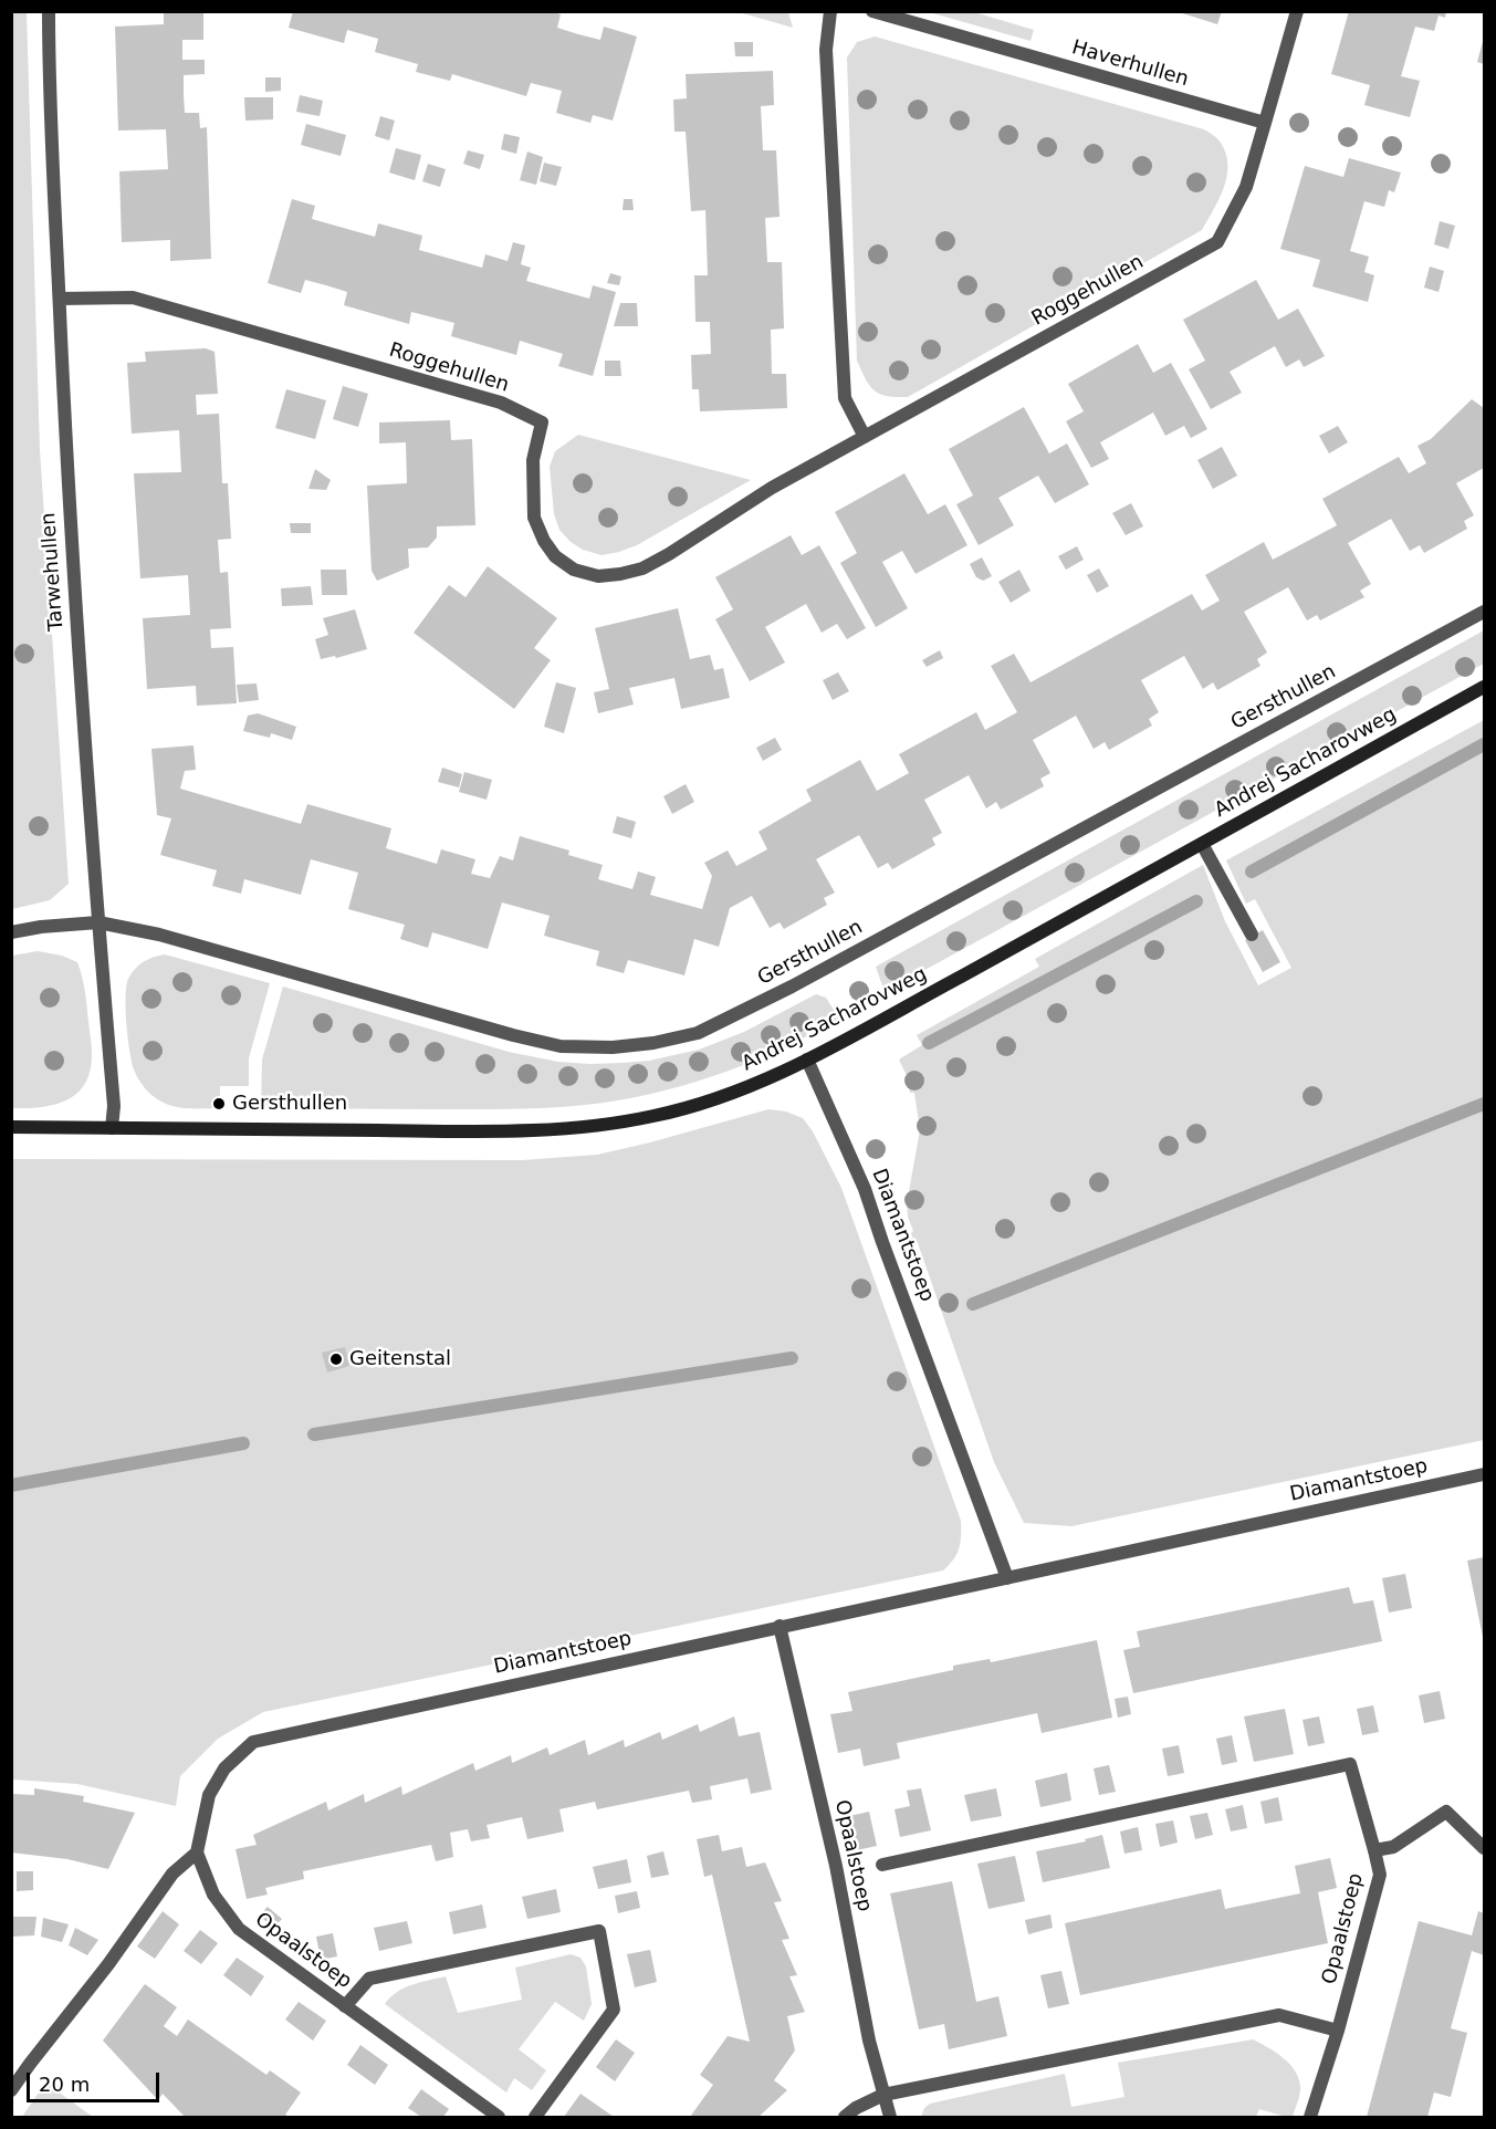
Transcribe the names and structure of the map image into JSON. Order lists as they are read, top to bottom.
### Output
{
  "streets": {
    "street": [
      "Haverhullen",
      "Roggehullen",
      "Tarwehullen",
      "Gersthullen",
      "Andrej Sacharovweg",
      "Diamantstoep",
      "Opaalstoep"
    ]
  },
  "crossings": [
    ["Haverhullen", "Roggehullen"],
    ["Roggehullen", "Tarwehullen"],
    ["Tarwehullen", "Gersthullen"],
    ["Tarwehullen", "Andrej Sacharovweg"],
    ["Andrej Sacharovweg", "Diamantstoep"],
    ["Diamantstoep", "Opaalstoep"]
  ],
  "places": ["Gersthullen", "Geitenstal"],
  "scale_bar": "20 m"
}
